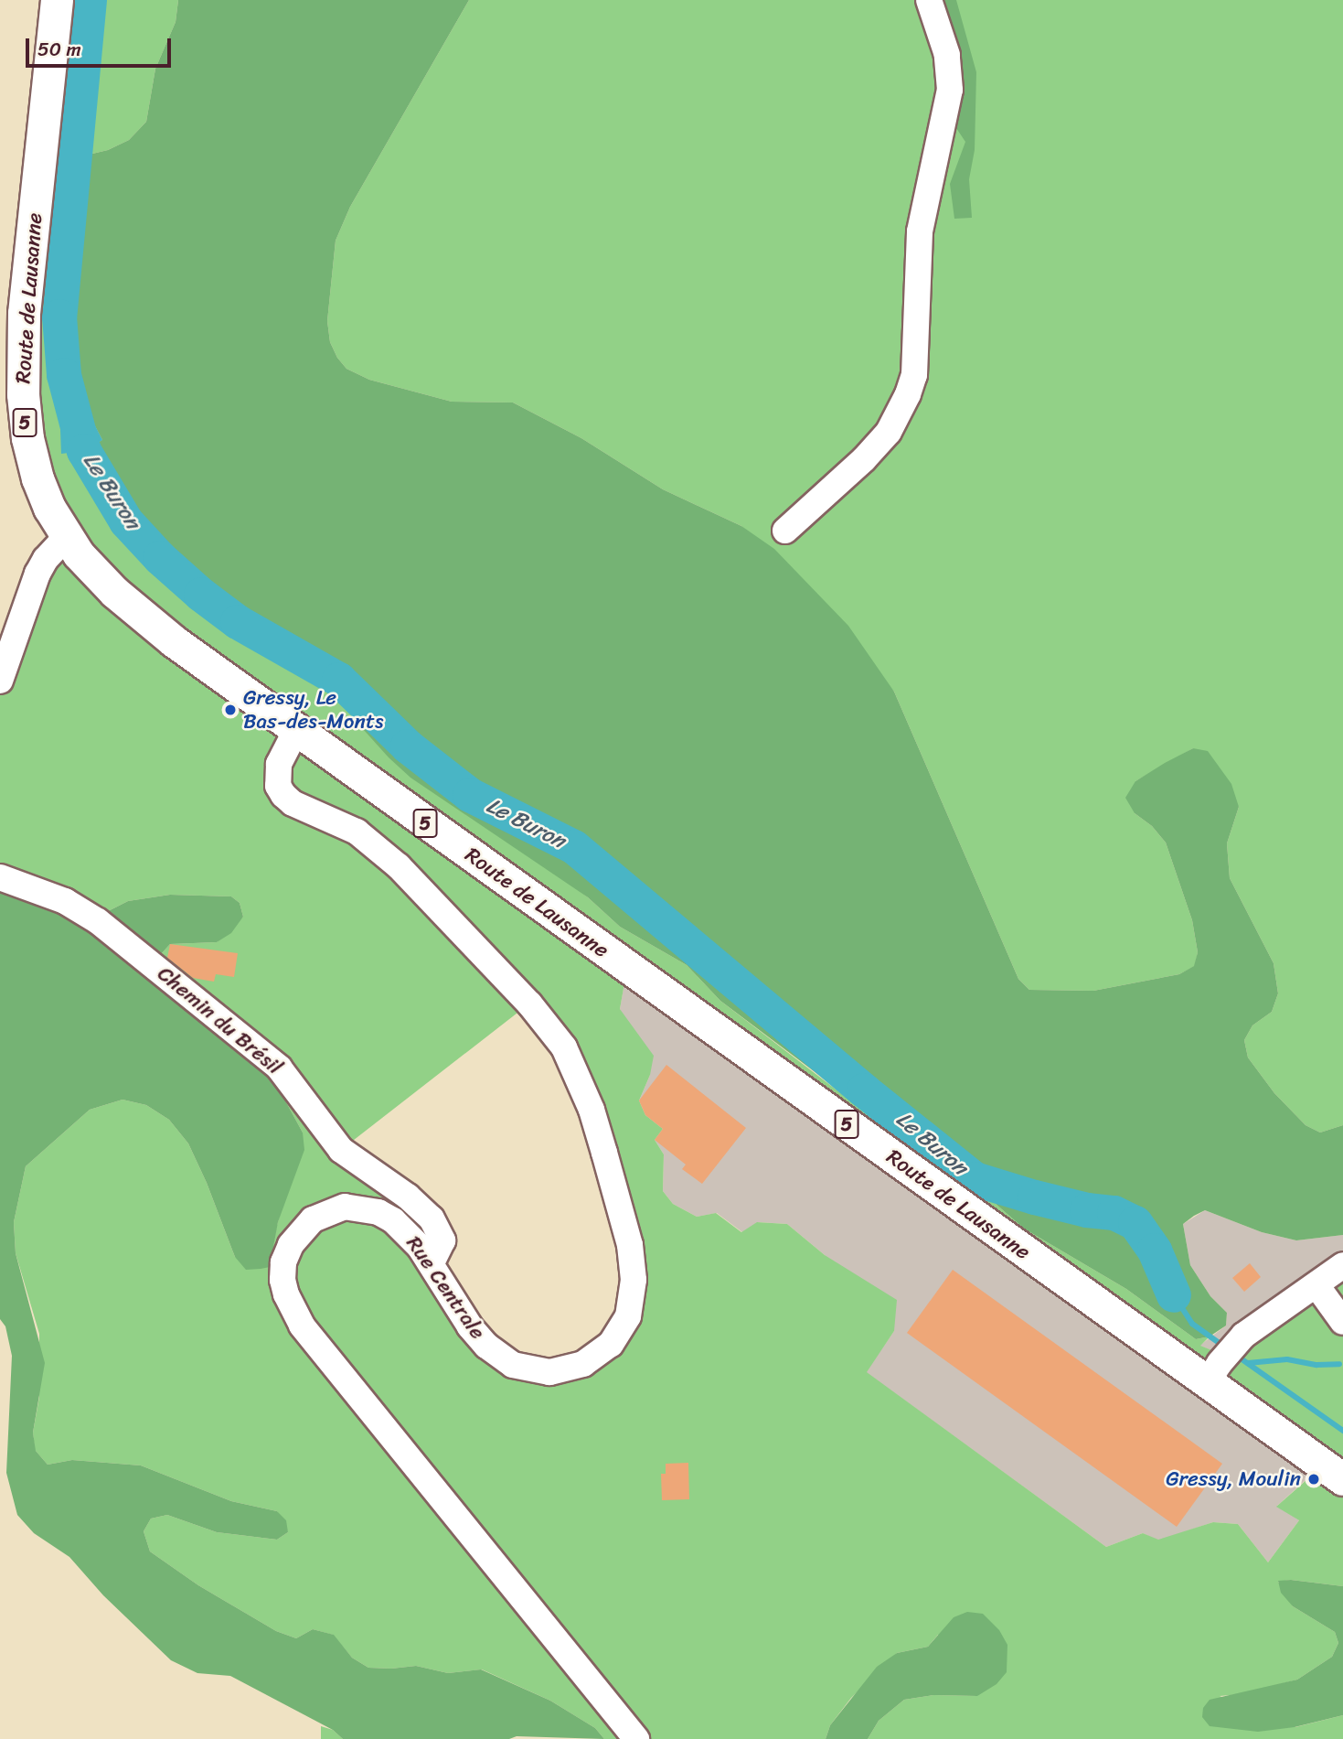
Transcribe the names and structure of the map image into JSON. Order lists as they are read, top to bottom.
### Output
{
  "streets": {
    "main road": ["Route de Lausanne", "5"],
    "street": ["Chemin du Brésil", "Rue Centrale"]
  },
  "crossings": [
    ["Route de Lausanne", "Rue Centrale"],
    ["Chemin du Brésil", "Rue Centrale"]
  ],
  "water": ["Le Buron"],
  "places": ["Gressy, Le Bas-des-Monts", "Gressy, Moulin"],
  "scale_bar": "50 m"
}
